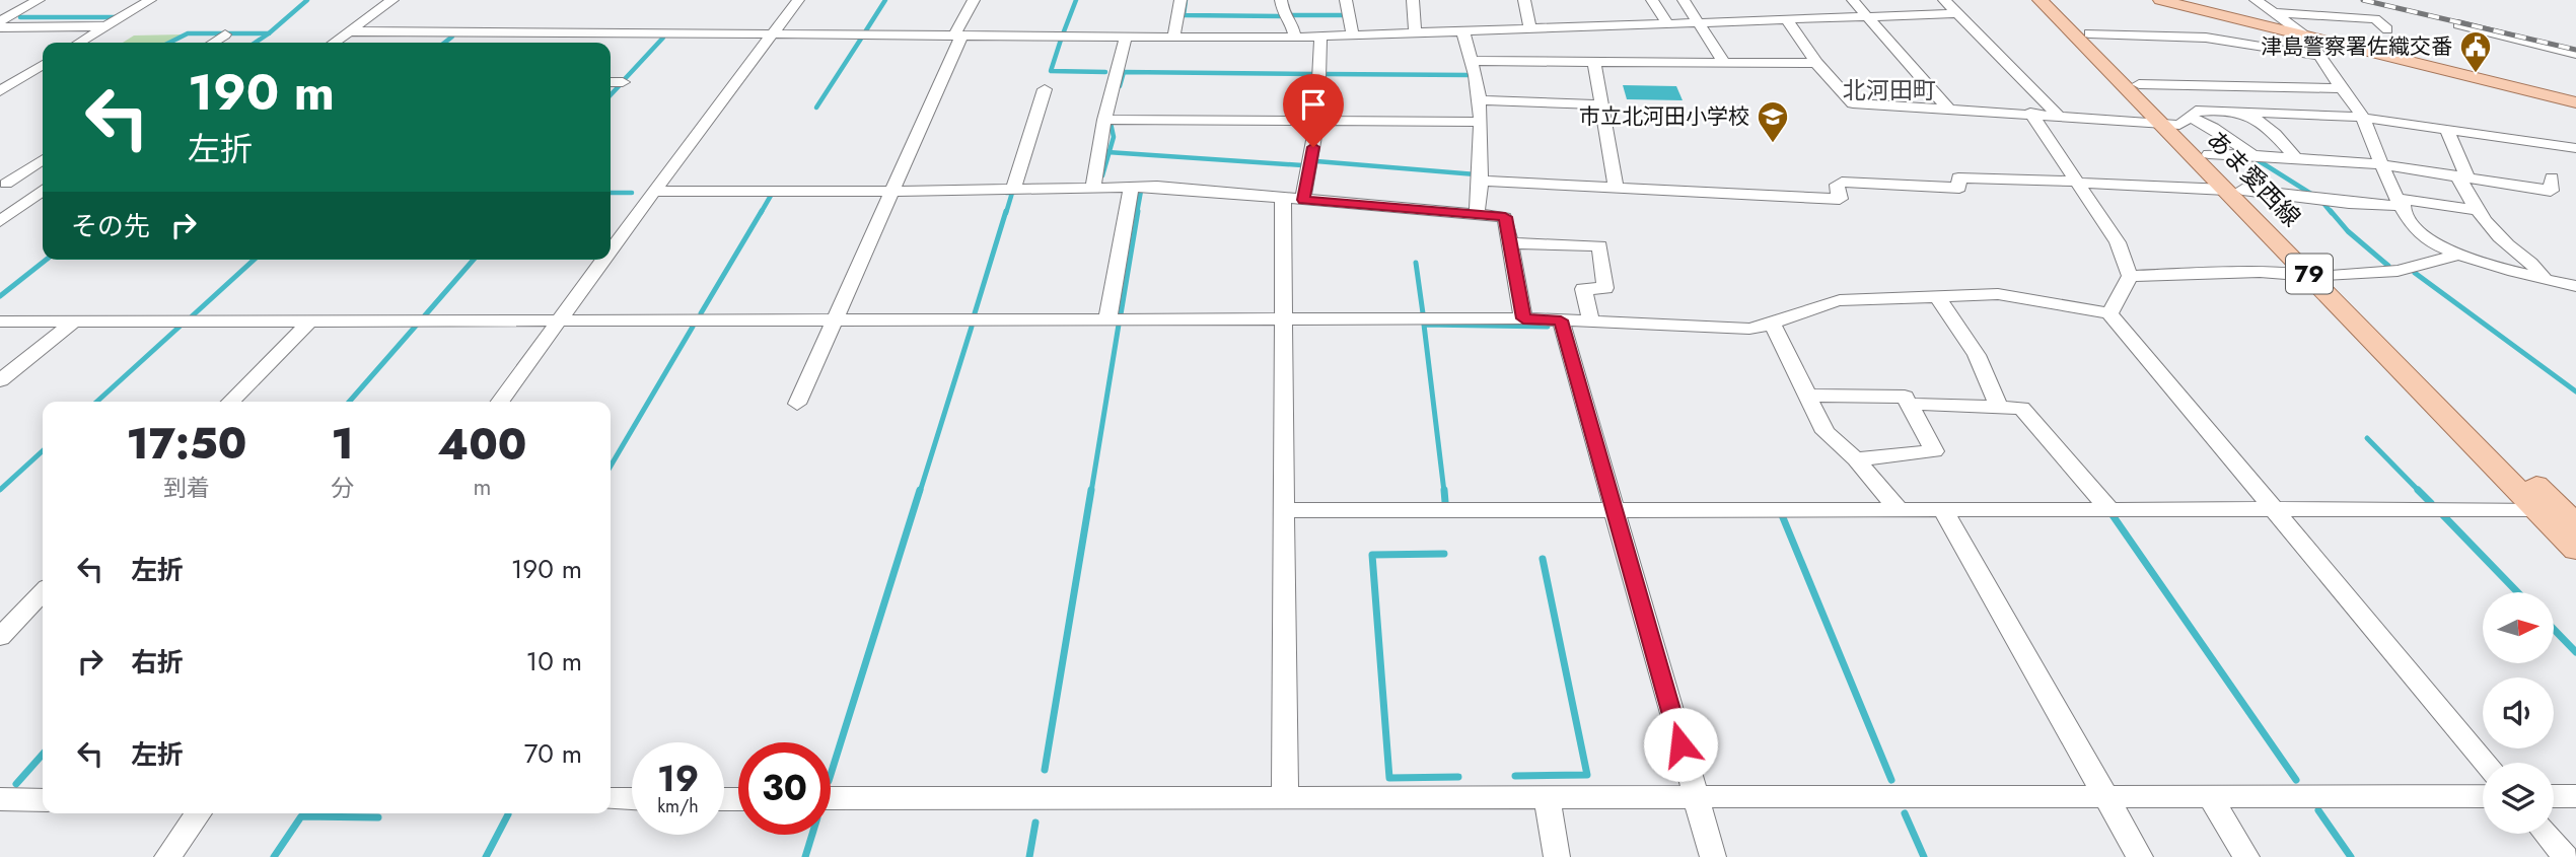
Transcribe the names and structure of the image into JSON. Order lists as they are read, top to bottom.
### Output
{
  "streets": {
    "main road": ["あま愛西線", "79"]
  },
  "districts": ["北河田町"],
  "places": {
    "public building": ["津島警察署佐織交番"],
    "school or university": ["市立北河田小学校"]
  },
  "north": "right",
  "page": {
    "turn": ["190 m", "左折"],
    "then": "その先",
    "eta": [
      "17:50",
      "到着",
      "1",
      "分",
      "400",
      "m"
    ],
    "list": [
      {
        "name": "左折",
        "value": "190 m"
      },
      {
        "name": "右折",
        "value": "10 m"
      },
      {
        "name": "左折",
        "value": "70 m"
      }
    ],
    "speed": "19 km/h",
    "limit": "30"
  }
}
